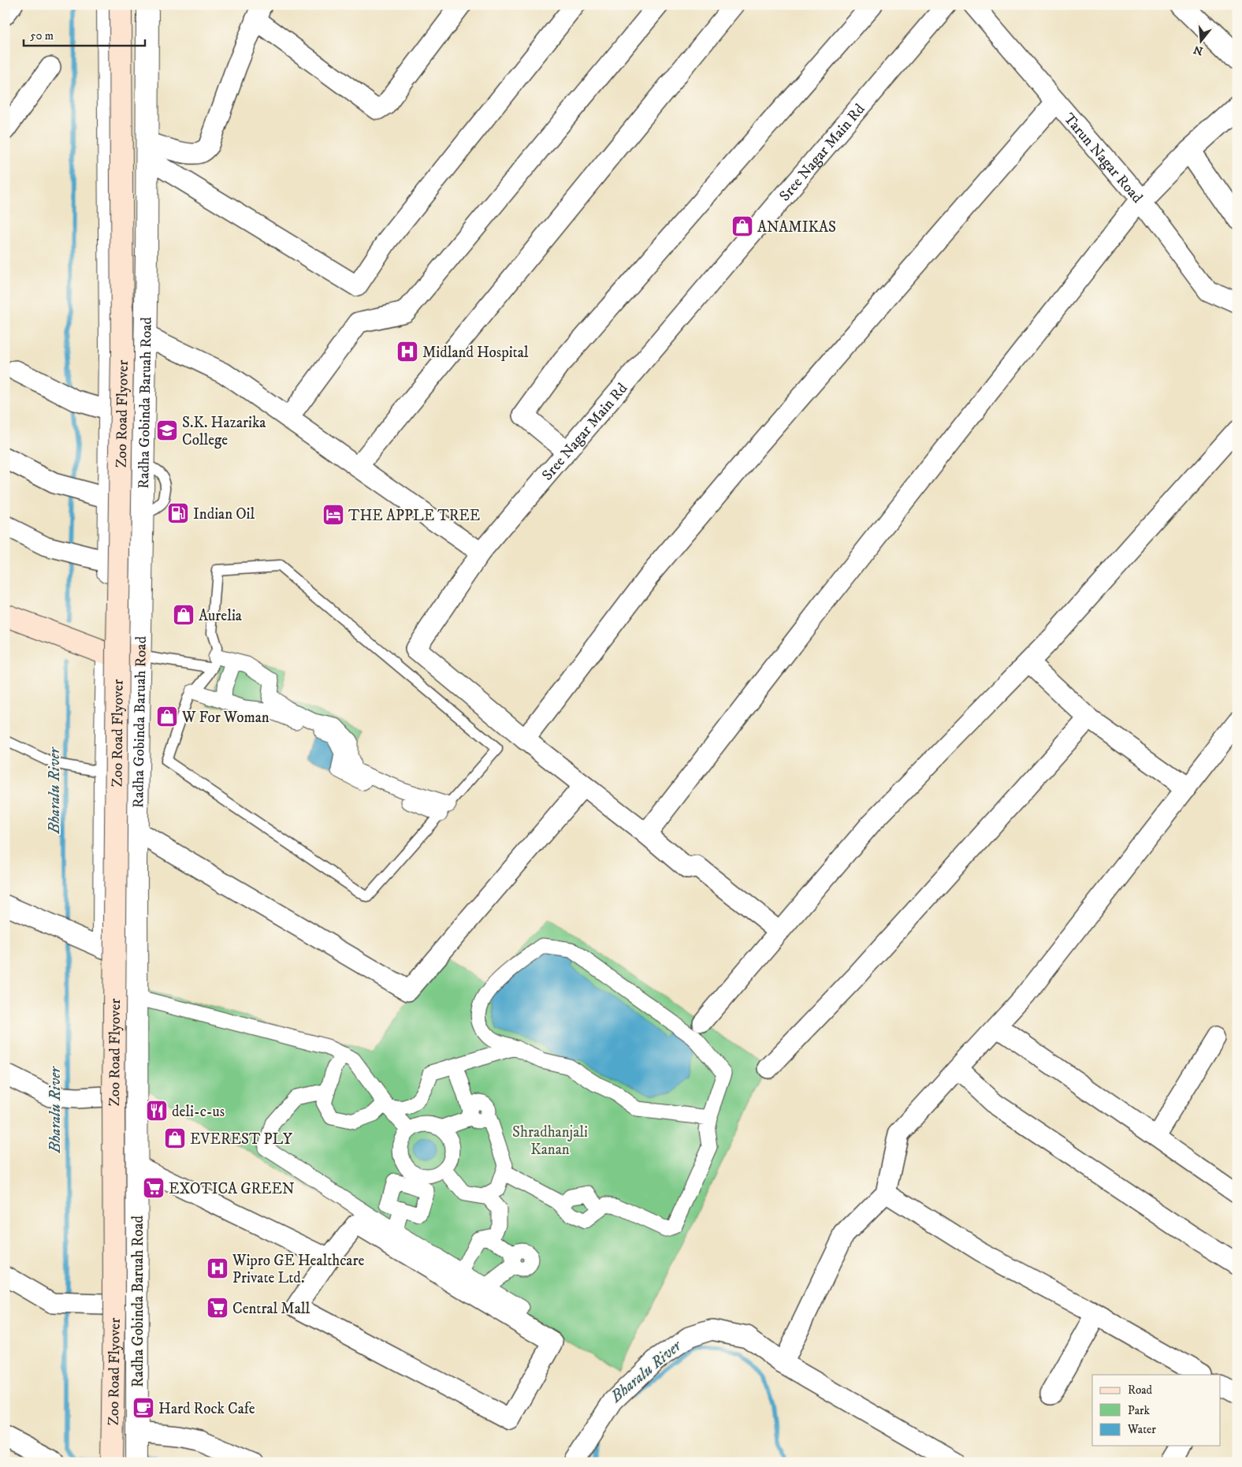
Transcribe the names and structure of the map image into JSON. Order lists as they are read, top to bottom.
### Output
{
  "streets": {
    "main road": ["Zoo Road Flyover"],
    "street": ["Sree Nagar Main Rd", "Tarun Nagar Road", "Radha Gobinda Baruah Road"]
  },
  "water": ["Bharalu River"],
  "parks": ["Shradhanjali Kanan"],
  "places": {
    "shop": [
      "ANAMIKAS",
      "Aurelia",
      "W For Woman",
      "EVEREST PLY"
    ],
    "hospital": ["Midland Hospital", "Wipro GE Healthcare Private Ltd."],
    "school or university": ["S.K. Hazarika College"],
    "fuel station": ["Indian Oil"],
    "hotel": ["THE APPLE TREE"],
    "restaurant": ["deli-c-us"],
    "supermarket": ["EXOTICA GREEN", "Central Mall"],
    "cafe": ["Hard Rock Cafe"]
  },
  "legend": ["Road", "Park", "Water"],
  "scale_bar": "50 m",
  "north": "bottom"
}
